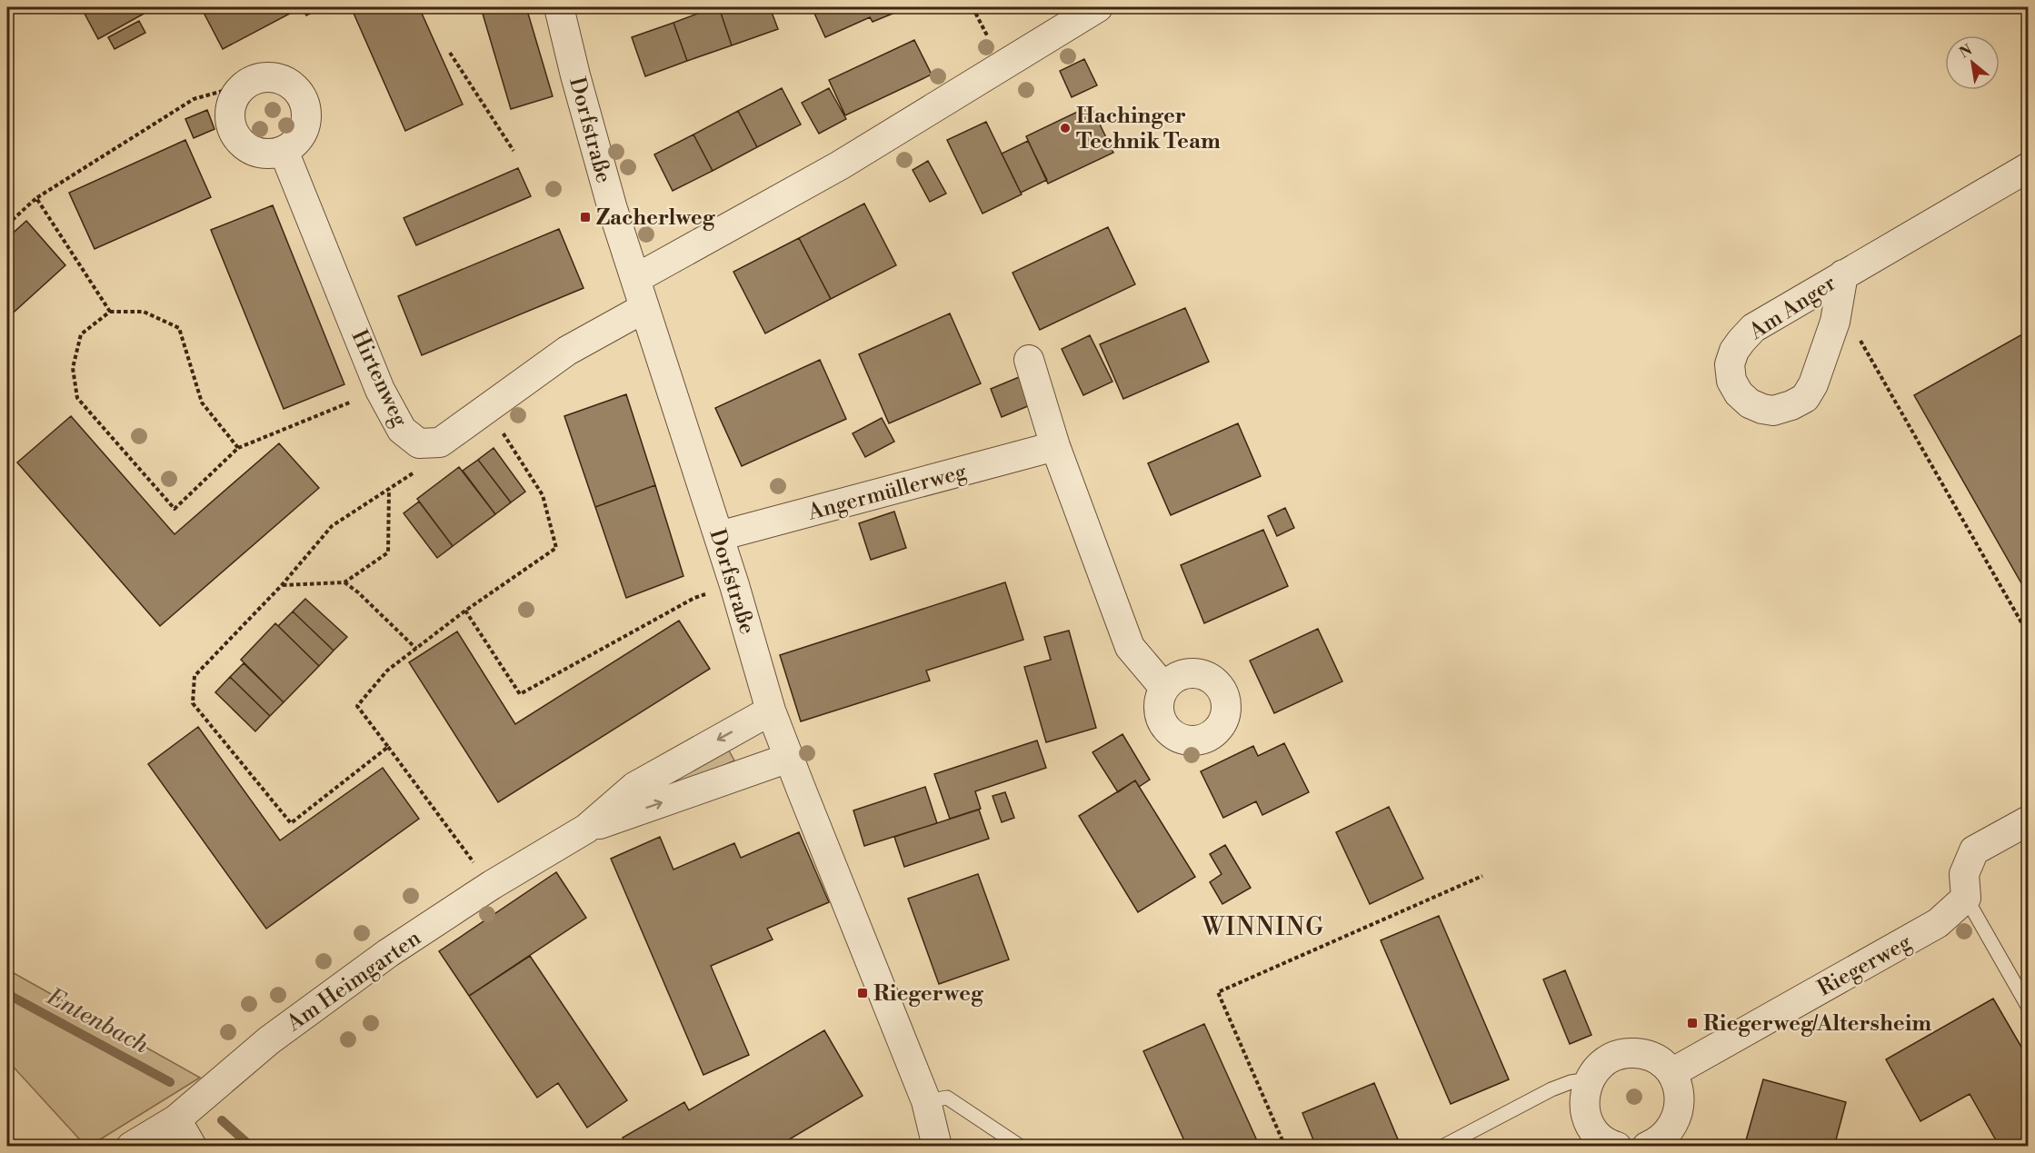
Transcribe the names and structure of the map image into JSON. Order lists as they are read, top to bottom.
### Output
{
  "streets": {
    "street": [
      "Dorfstraße",
      "Am Anger",
      "Hirtenweg",
      "Angermüllerweg",
      "Riegerweg",
      "Am Heimgarten"
    ]
  },
  "crossings": [
    ["Dorfstraße", "Hirtenweg"],
    ["Dorfstraße", "Angermüllerweg"],
    ["Dorfstraße", "Am Heimgarten"]
  ],
  "districts": ["WINNING"],
  "water": ["Entenbach"],
  "places": {
    "other": ["Hachinger Technik Team"],
    "transit": ["Zacherlweg", "Riegerweg", "Riegerweg/Altersheim"]
  },
  "north": "top left"
}
